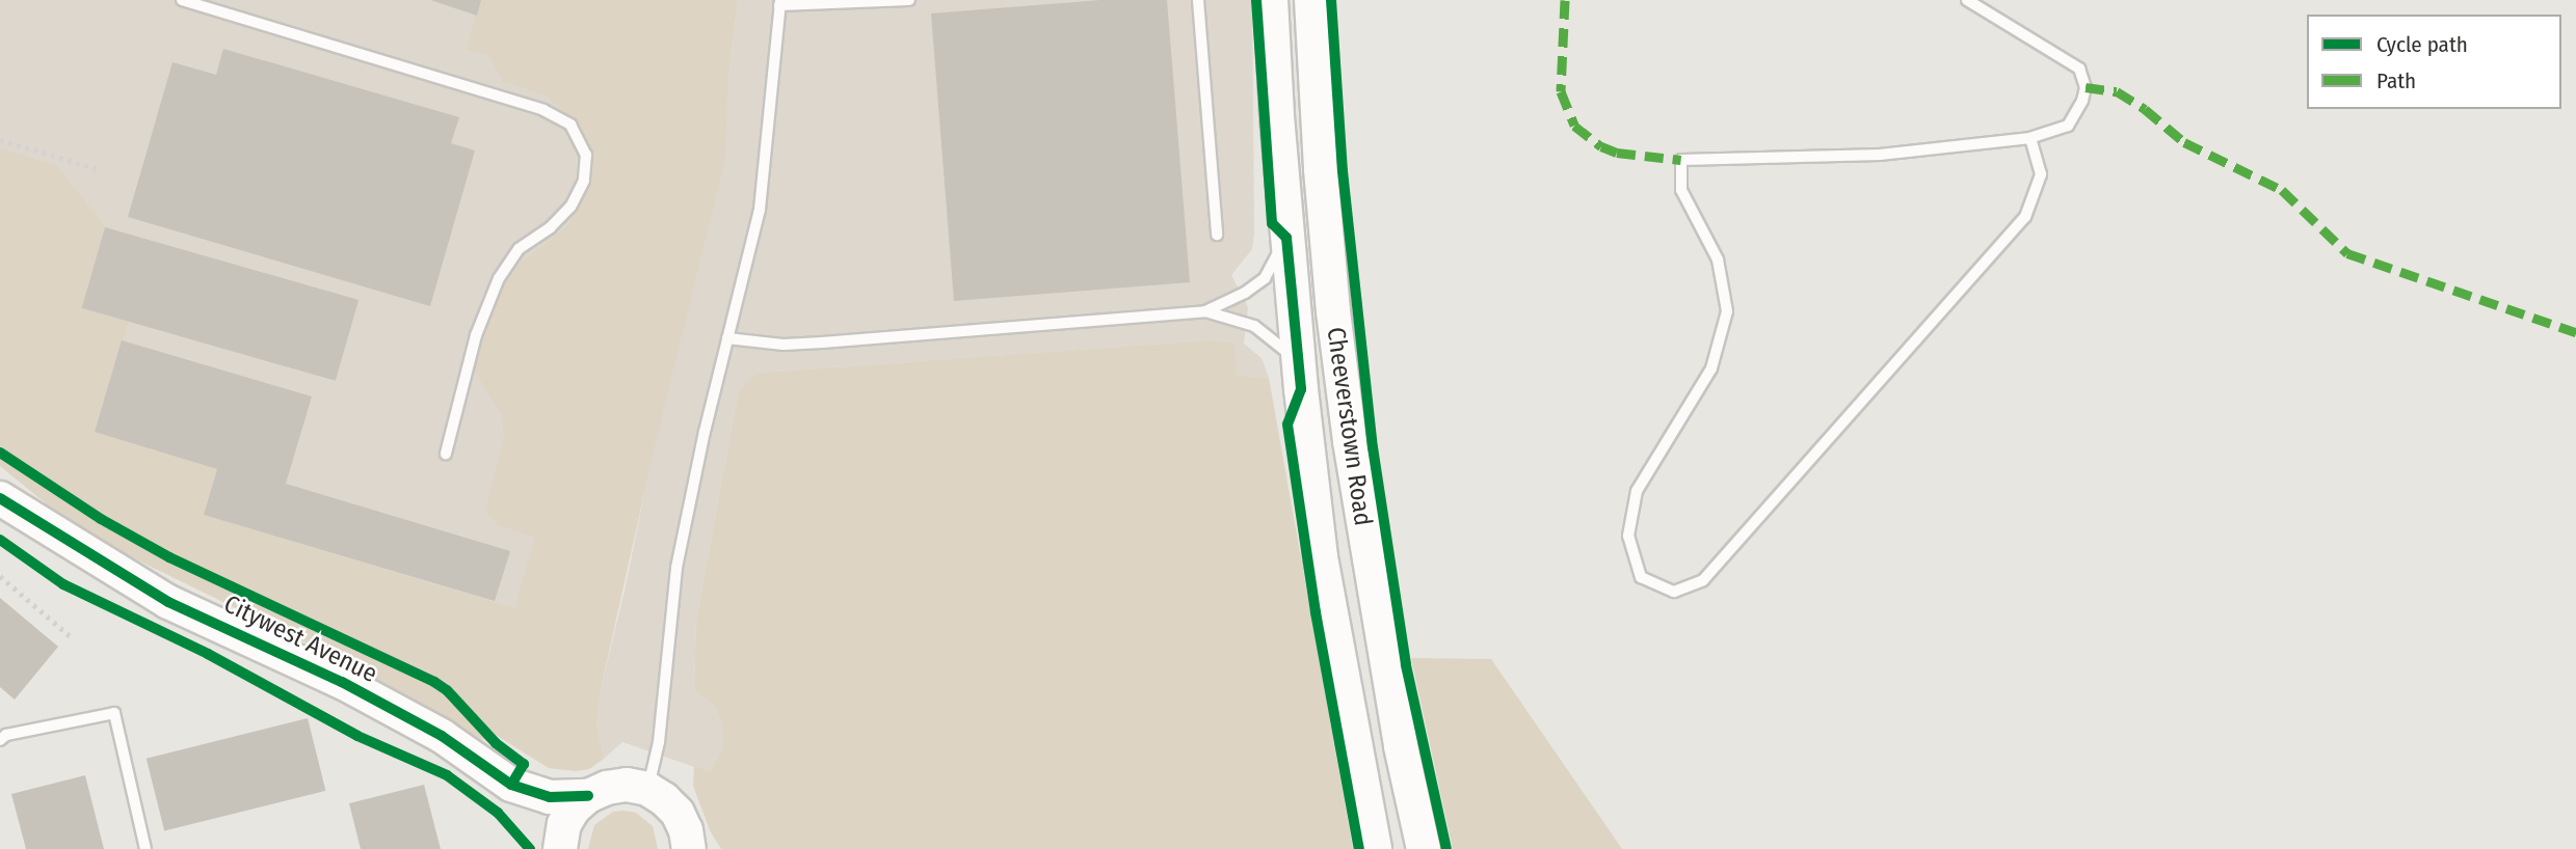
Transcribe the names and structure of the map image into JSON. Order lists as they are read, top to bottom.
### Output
{
  "streets": {
    "main road": ["Cheeverstown Road", "Citywest Avenue"]
  },
  "legend": ["Cycle path", "Path"]
}
